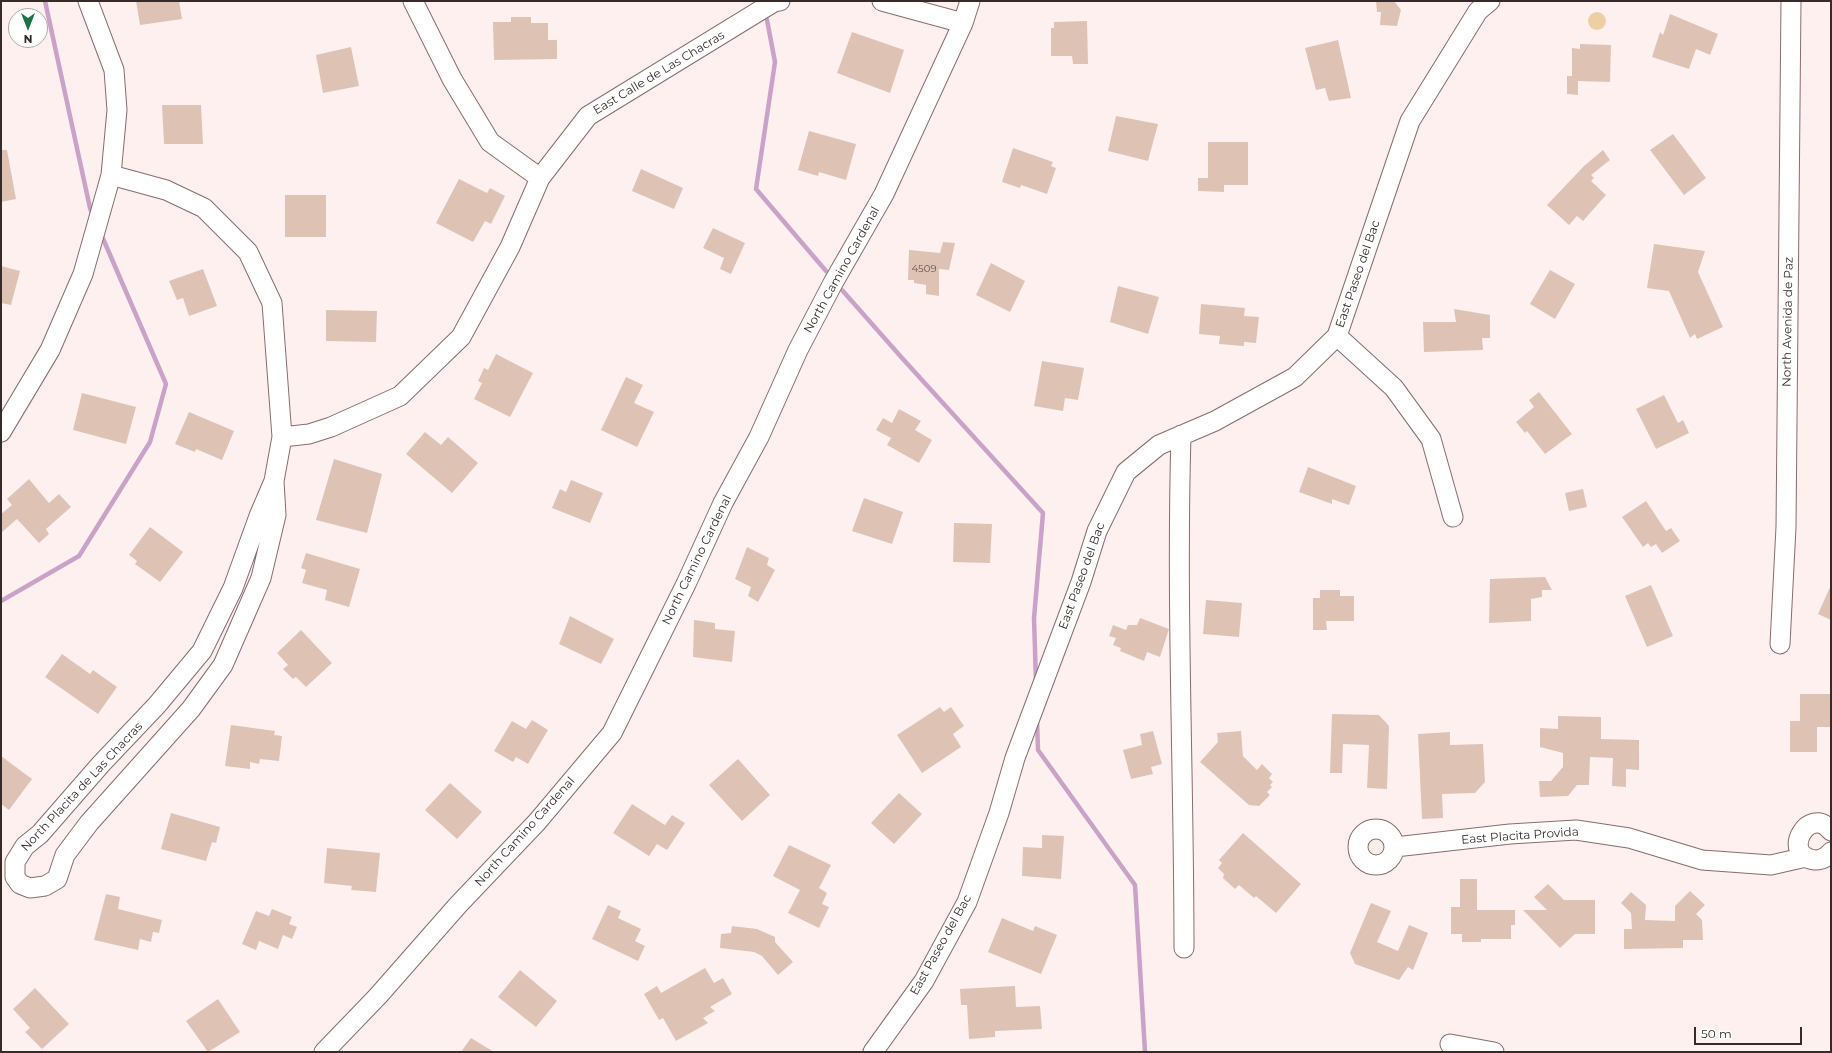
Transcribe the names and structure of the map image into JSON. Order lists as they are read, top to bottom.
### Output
{
  "streets": {
    "street": [
      "East Calle de Las Chacras",
      "North Camino Cardenal",
      "East Paseo del Bac",
      "North Avenida de Paz",
      "North Placita de Las Chacras",
      "East Placita Provida"
    ]
  },
  "crossings": [
    ["East Calle de Las Chacras", "North Placita de Las Chacras"]
  ],
  "house_numbers": ["4509"],
  "scale_bar": "50 m",
  "north": "bottom"
}
